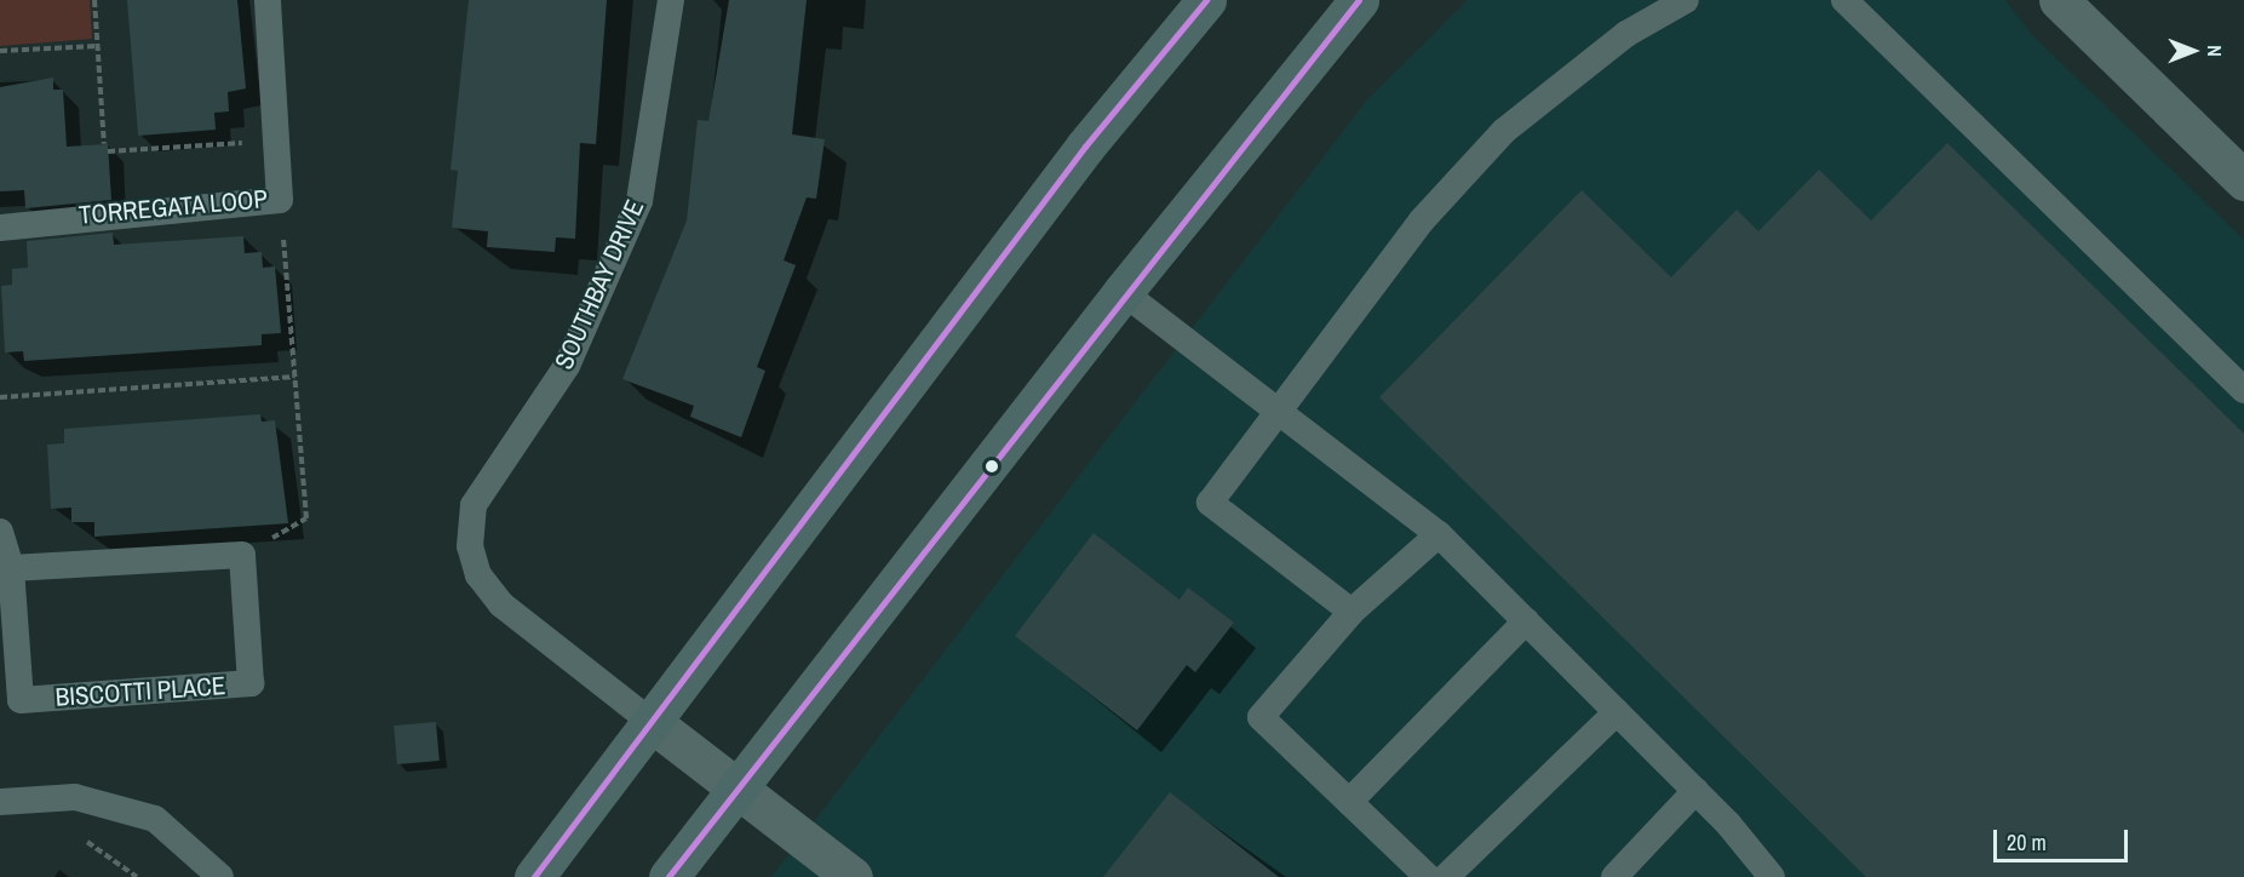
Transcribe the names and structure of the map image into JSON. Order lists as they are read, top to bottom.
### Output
{
  "streets": {
    "lane": ["TORREGATA LOOP", "SOUTHBAY DRIVE", "BISCOTTI PLACE"]
  },
  "scale_bar": "20 m",
  "north": "right"
}
